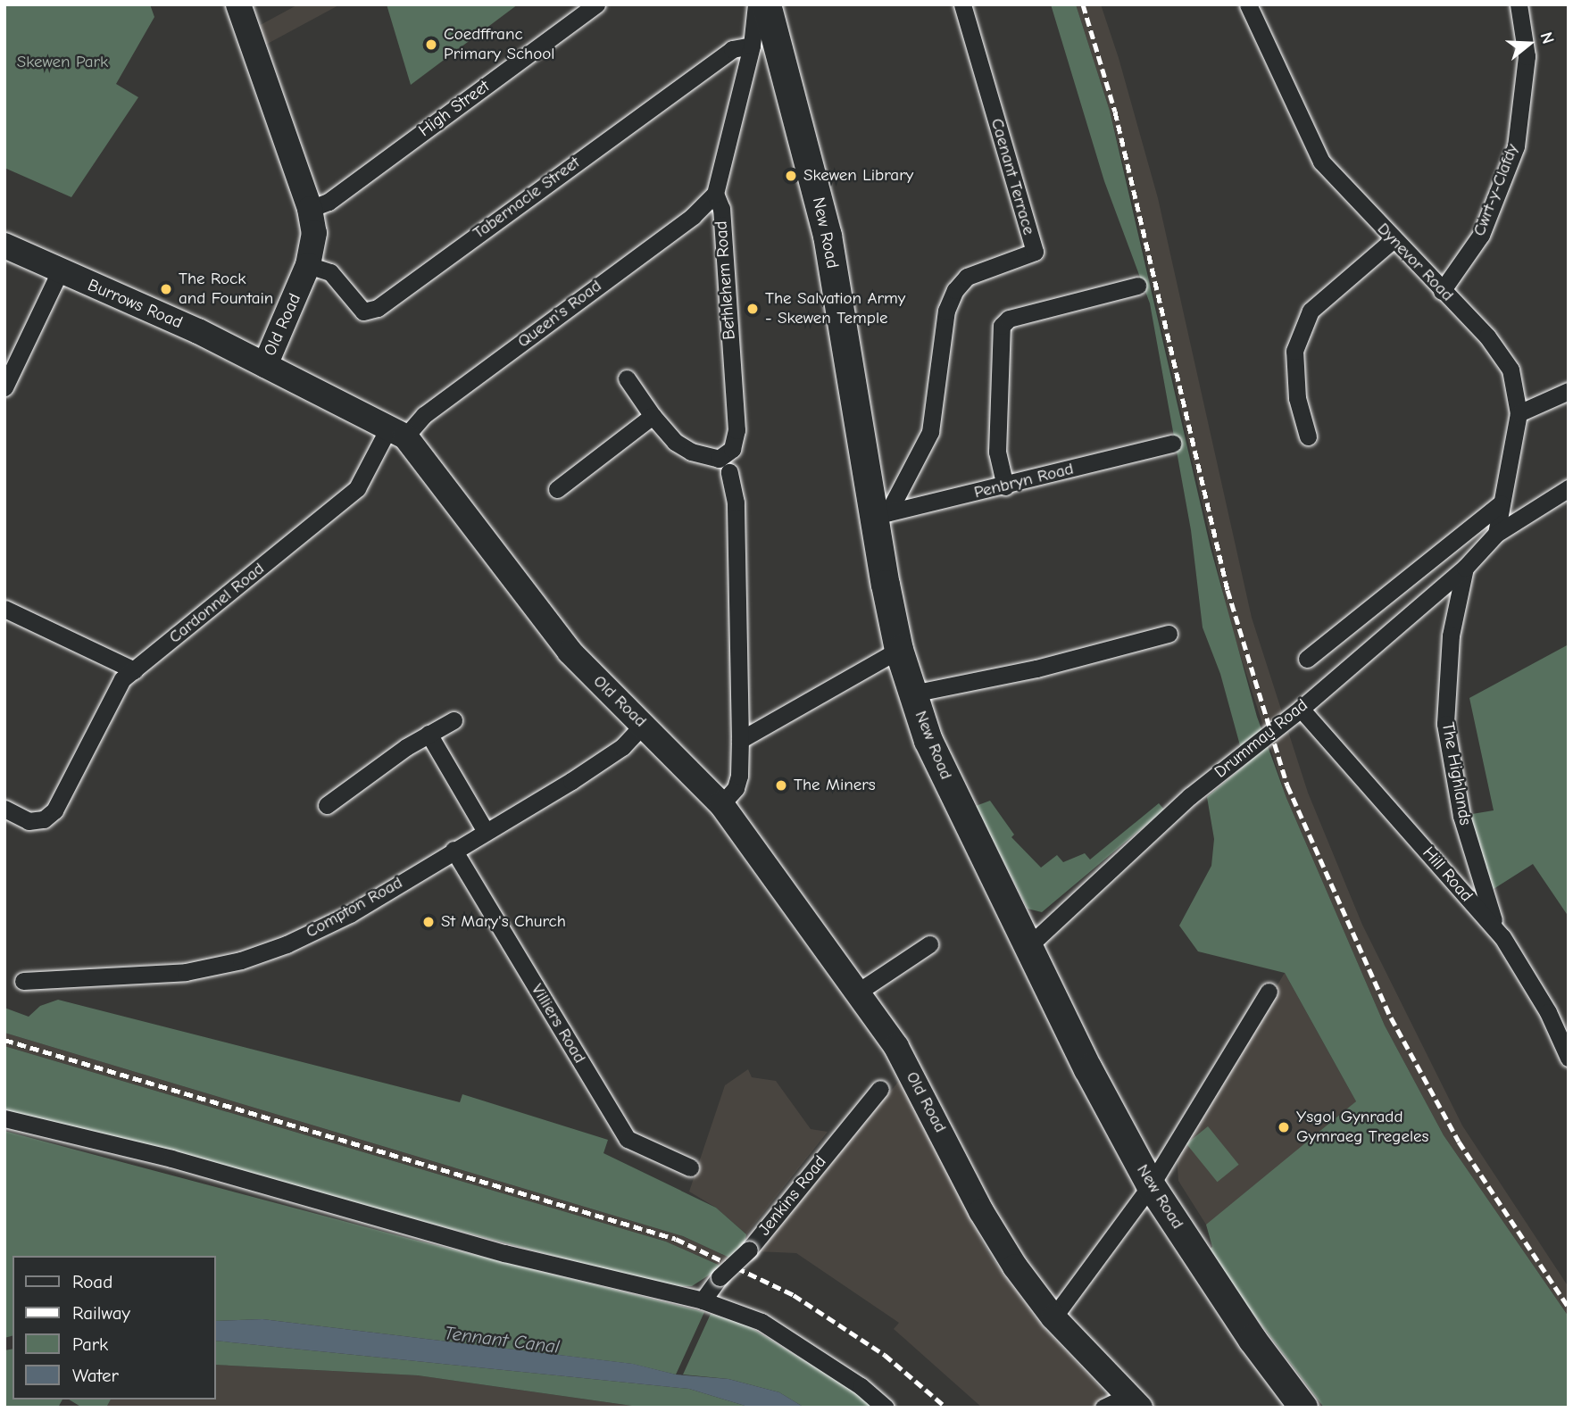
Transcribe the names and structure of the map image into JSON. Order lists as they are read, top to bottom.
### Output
{
  "streets": {
    "main road": ["New Road", "Burrows Road", "Old Road"],
    "street": [
      "High Street",
      "Caenant Terrace",
      "Cwrt-y-Clafdy",
      "Tabernacle Street",
      "Dynevor Road",
      "Bethlehem Road",
      "Queen's Road",
      "Penbryn Road",
      "Cardonnel Road",
      "Drummau Road",
      "The Highlands",
      "Hill Road",
      "Compton Road",
      "Villiers Road",
      "Jenkins Road"
    ]
  },
  "crossings": [
    ["High Street", "Old Road"],
    ["Caenant Terrace", "New Road"],
    ["Caenant Terrace", "Penbryn Road"],
    ["Cwrt-y-Clafdy", "Dynevor Road"],
    ["Tabernacle Street", "Bethlehem Road"],
    ["Tabernacle Street", "Old Road"],
    ["New Road", "Penbryn Road"],
    ["New Road", "Drummau Road"],
    ["Dynevor Road", "Drummau Road"],
    ["Bethlehem Road", "Queen's Road"],
    ["Burrows Road", "Old Road"],
    ["Queen's Road", "Old Road"],
    ["Queen's Road", "Cardonnel Road"],
    ["Old Road", "Cardonnel Road"],
    ["Old Road", "Compton Road"],
    ["Drummau Road", "The Highlands"],
    ["Drummau Road", "Hill Road"],
    ["The Highlands", "Hill Road"],
    ["Compton Road", "Villiers Road"]
  ],
  "water": ["Tennant Canal"],
  "parks": ["Skewen Park"],
  "places": [
    "Coedffranc Primary School",
    "Skewen Library",
    "The Rock and Fountain",
    "The Salvation Army - Skewen Temple",
    "The Miners",
    "St Mary's Church",
    "Ysgol Gynradd Gymraeg Tregeles"
  ],
  "legend": [
    "Road",
    "Railway",
    "Park",
    "Water"
  ],
  "north": "right"
}
